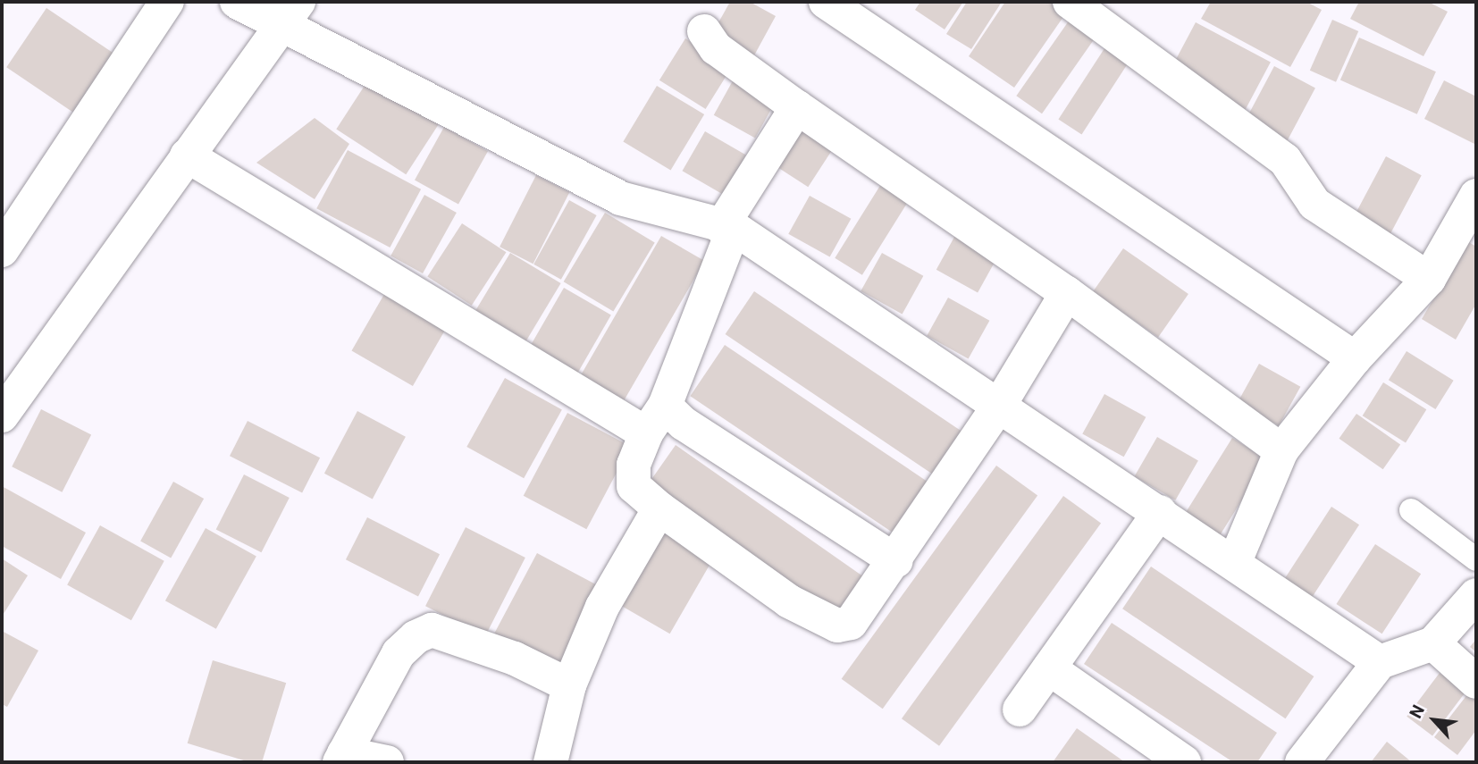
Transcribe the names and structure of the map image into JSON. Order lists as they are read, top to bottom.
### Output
{
  "north": "top left"
}
